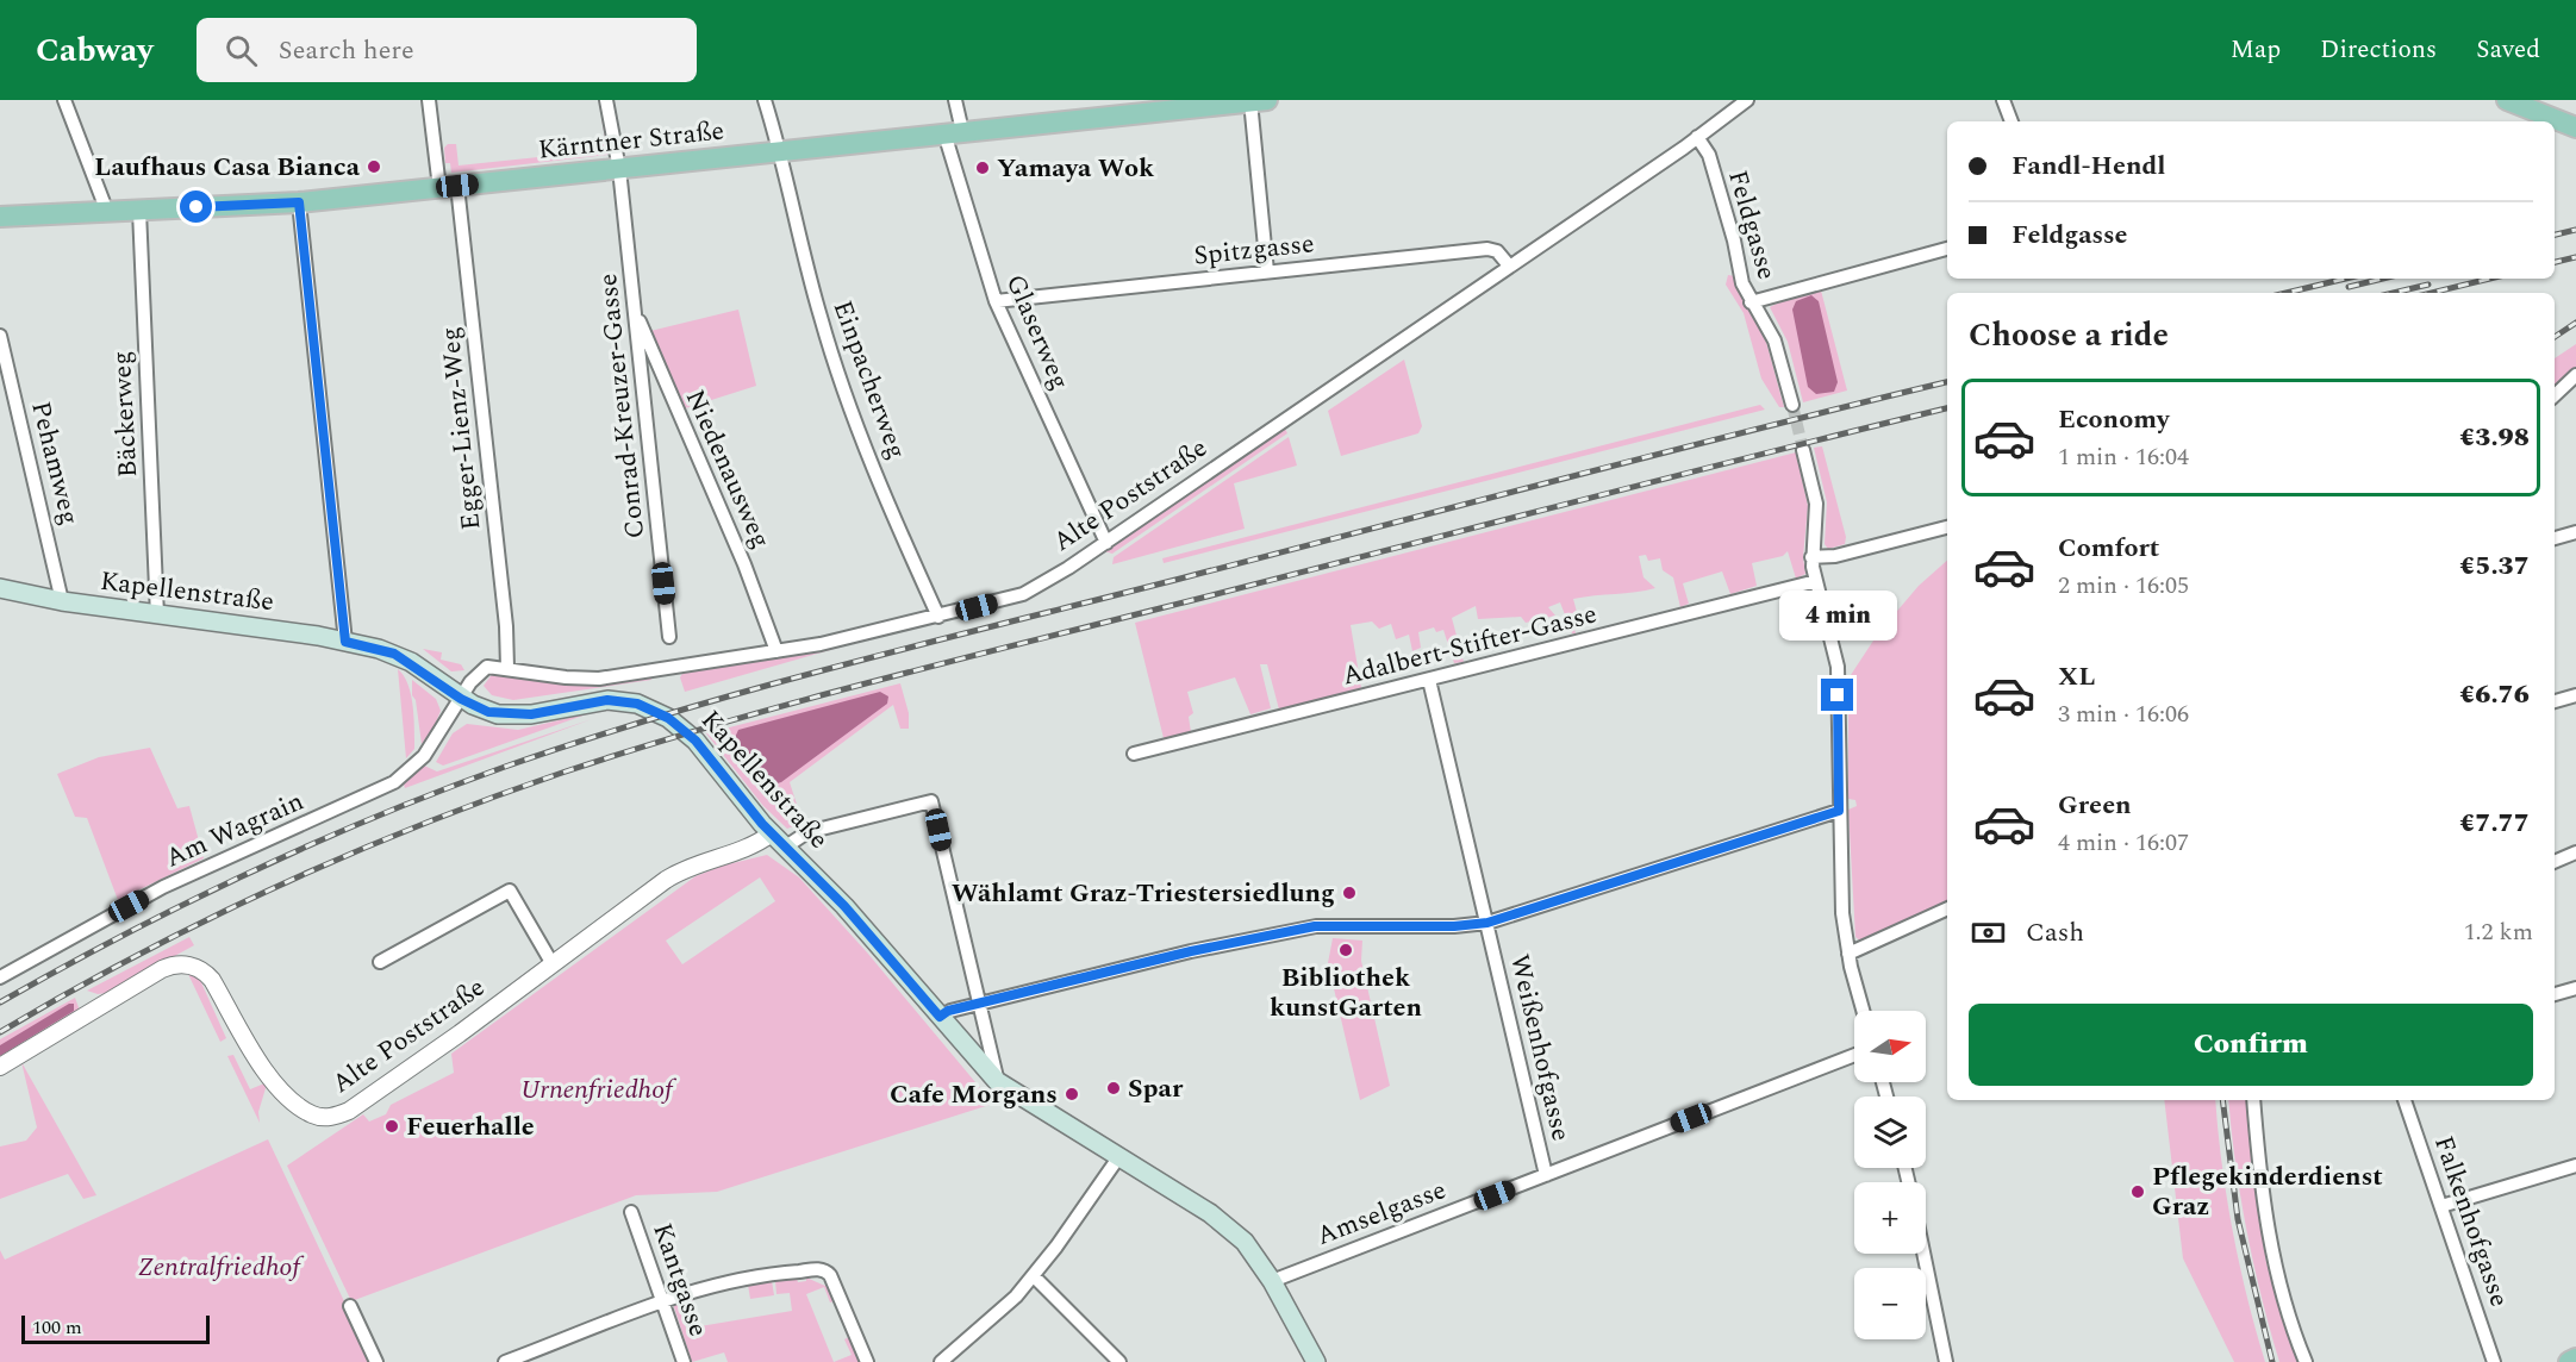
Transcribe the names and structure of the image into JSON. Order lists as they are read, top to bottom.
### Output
{
  "streets": {
    "main road": ["Kärntner Straße", "Kapellenstraße"],
    "street": [
      "Feldgasse",
      "Spitzgasse",
      "Glaserweg",
      "Einpacherweg",
      "Conrad-Kreuzer-Gasse",
      "Bäckerweg",
      "Egger-Lienz-Weg",
      "Pehamweg",
      "Niedenausweg",
      "Alte Poststraße",
      "Adalbert-Stifter-Gasse",
      "Am Wagrain",
      "Weißenhofgasse",
      "Amselgasse",
      "Falkenhofgasse",
      "Kantgasse"
    ]
  },
  "crossings": [
    ["Kärntner Straße", "Glaserweg"],
    ["Kärntner Straße", "Einpacherweg"],
    ["Kärntner Straße", "Conrad-Kreuzer-Gasse"],
    ["Kärntner Straße", "Bäckerweg"],
    ["Kärntner Straße", "Egger-Lienz-Weg"],
    ["Feldgasse", "Alte Poststraße"],
    ["Spitzgasse", "Glaserweg"],
    ["Spitzgasse", "Alte Poststraße"],
    ["Glaserweg", "Alte Poststraße"],
    ["Einpacherweg", "Alte Poststraße"],
    ["Conrad-Kreuzer-Gasse", "Niedenausweg"],
    ["Bäckerweg", "Kapellenstraße"],
    ["Egger-Lienz-Weg", "Alte Poststraße"],
    ["Pehamweg", "Kapellenstraße"],
    ["Niedenausweg", "Alte Poststraße"],
    ["Alte Poststraße", "Kapellenstraße"],
    ["Alte Poststraße", "Am Wagrain"],
    ["Kapellenstraße", "Am Wagrain"],
    ["Kapellenstraße", "Amselgasse"],
    ["Adalbert-Stifter-Gasse", "Weißenhofgasse"],
    ["Weißenhofgasse", "Amselgasse"]
  ],
  "parks": ["Urnenfriedhof", "Zentralfriedhof"],
  "places": [
    "Laufhaus Casa Bianca",
    "Yamaya Wok",
    "Wählamt Graz-Triestersiedlung",
    "Bibliothek kunstGarten",
    "Spar",
    "Cafe Morgans",
    "Feuerhalle",
    "Pflegekinderdienst Graz"
  ],
  "scale_bar": "100 m",
  "north": "right",
  "page": {
    "header": "Cabway",
    "search": "Search here",
    "nav": ["Map", "Directions", "Saved"],
    "banner": ["Fandl-Hendl", "Feldgasse"],
    "heading": "Choose a ride",
    "list": [
      {
        "name": "Economy",
        "note": "1 min · 16:04",
        "value": "€3.98"
      },
      {
        "name": "Comfort",
        "note": "2 min · 16:05",
        "value": "€5.37"
      },
      {
        "name": "XL",
        "note": "3 min · 16:06",
        "value": "€6.76"
      },
      {
        "name": "Green",
        "note": "4 min · 16:07",
        "value": "€7.77"
      }
    ],
    "bubble": "4 min",
    "pay": ["Cash", "1.2 km"],
    "buttons": "Confirm",
    "map_buttons": ["+", "−"],
    "scale": "100 m"
  }
}
